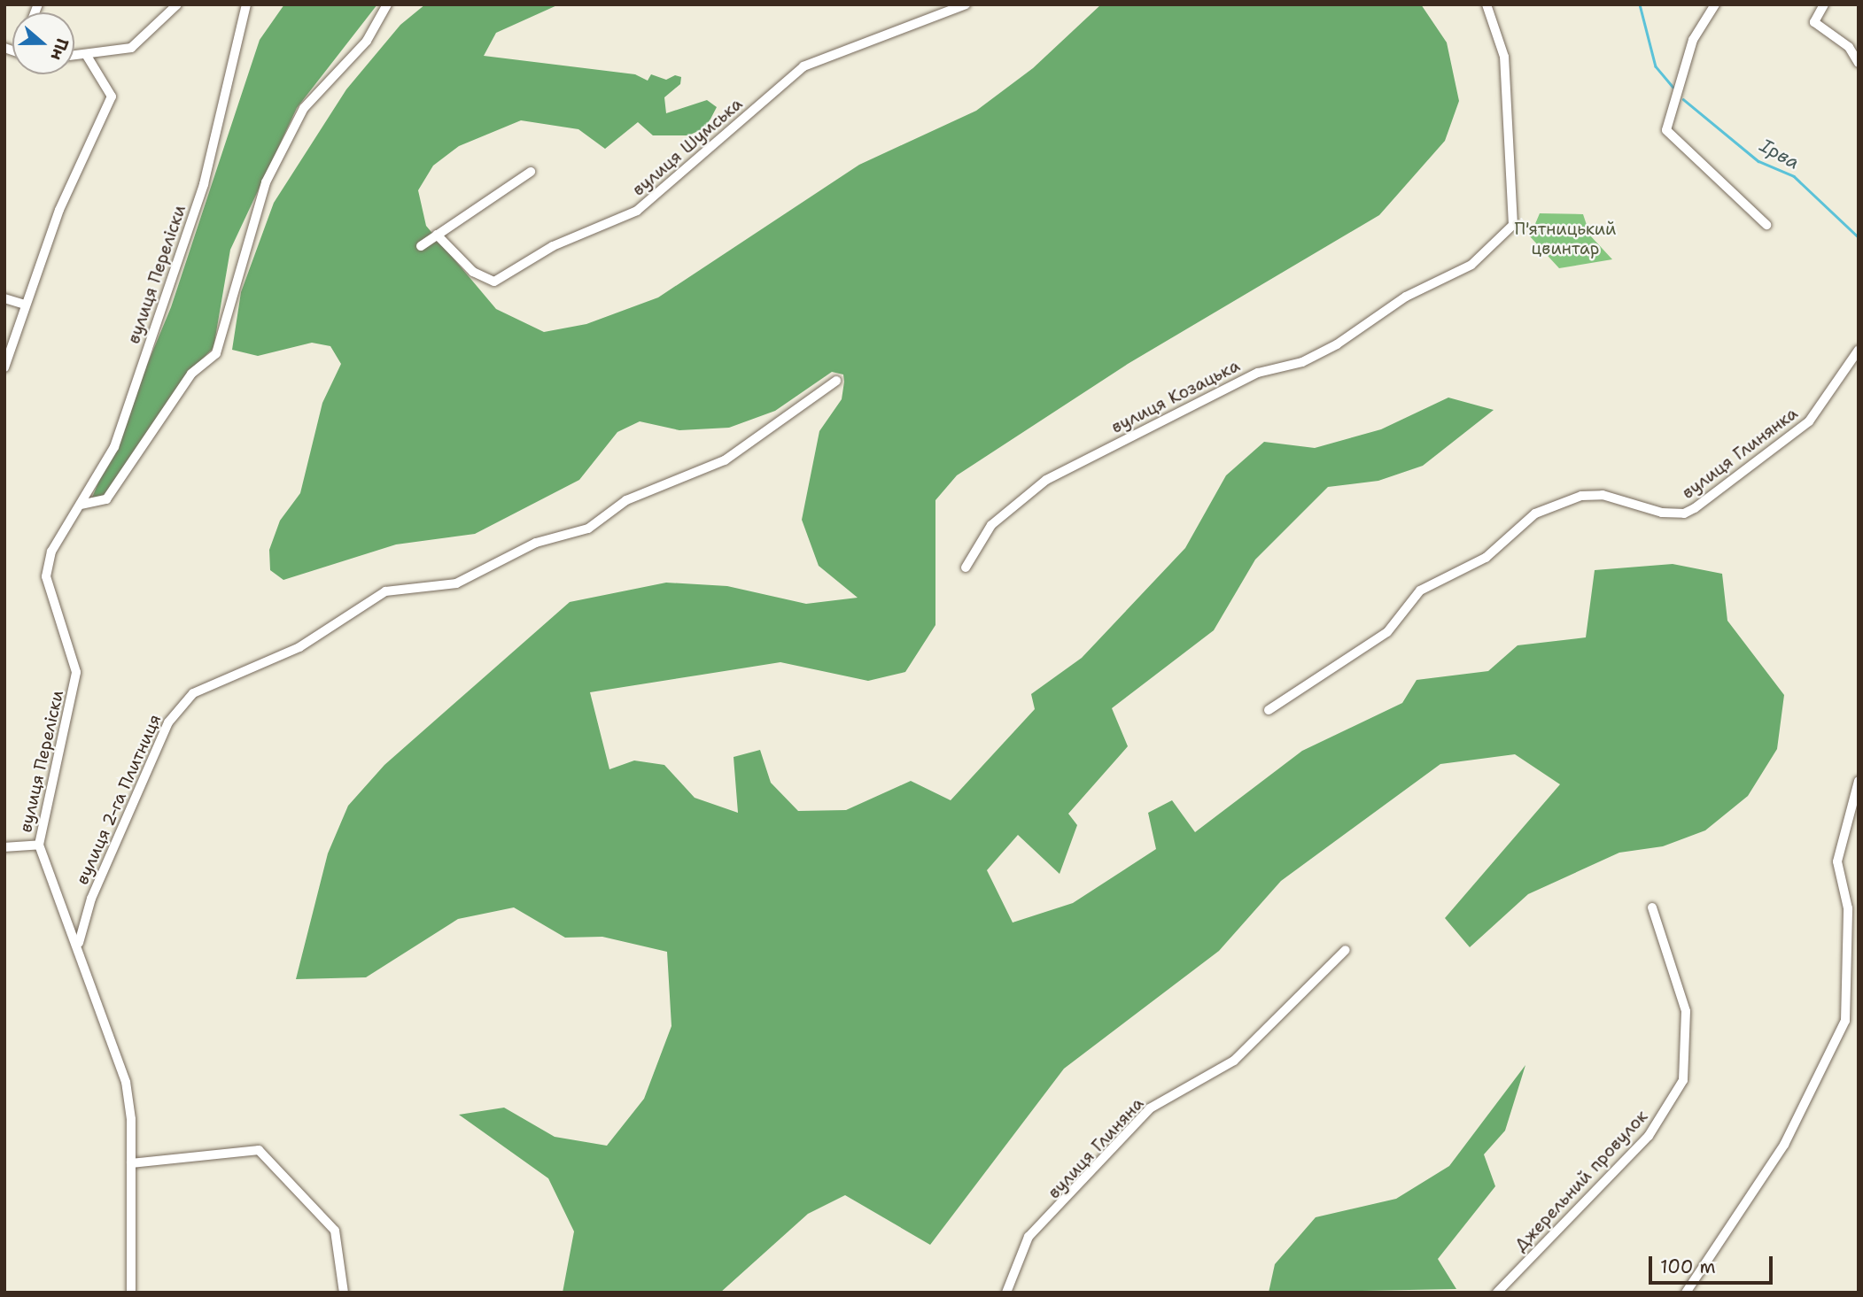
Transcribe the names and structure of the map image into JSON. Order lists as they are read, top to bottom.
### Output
{
  "streets": {
    "street": [
      "вулиця Шумська",
      "вулиця Переліски",
      "вулиця Козацька",
      "вулиця Глинянка",
      "вулиця 2-га Плитниця",
      "вулиця Глиняна",
      "Джерельний провулок"
    ]
  },
  "crossings": [
    ["вулиця Переліски", "вулиця 2-га Плитниця"]
  ],
  "water": ["Ірва"],
  "parks": ["П'ятницький цвинтар"],
  "scale_bar": "100 m",
  "north": "right"
}
